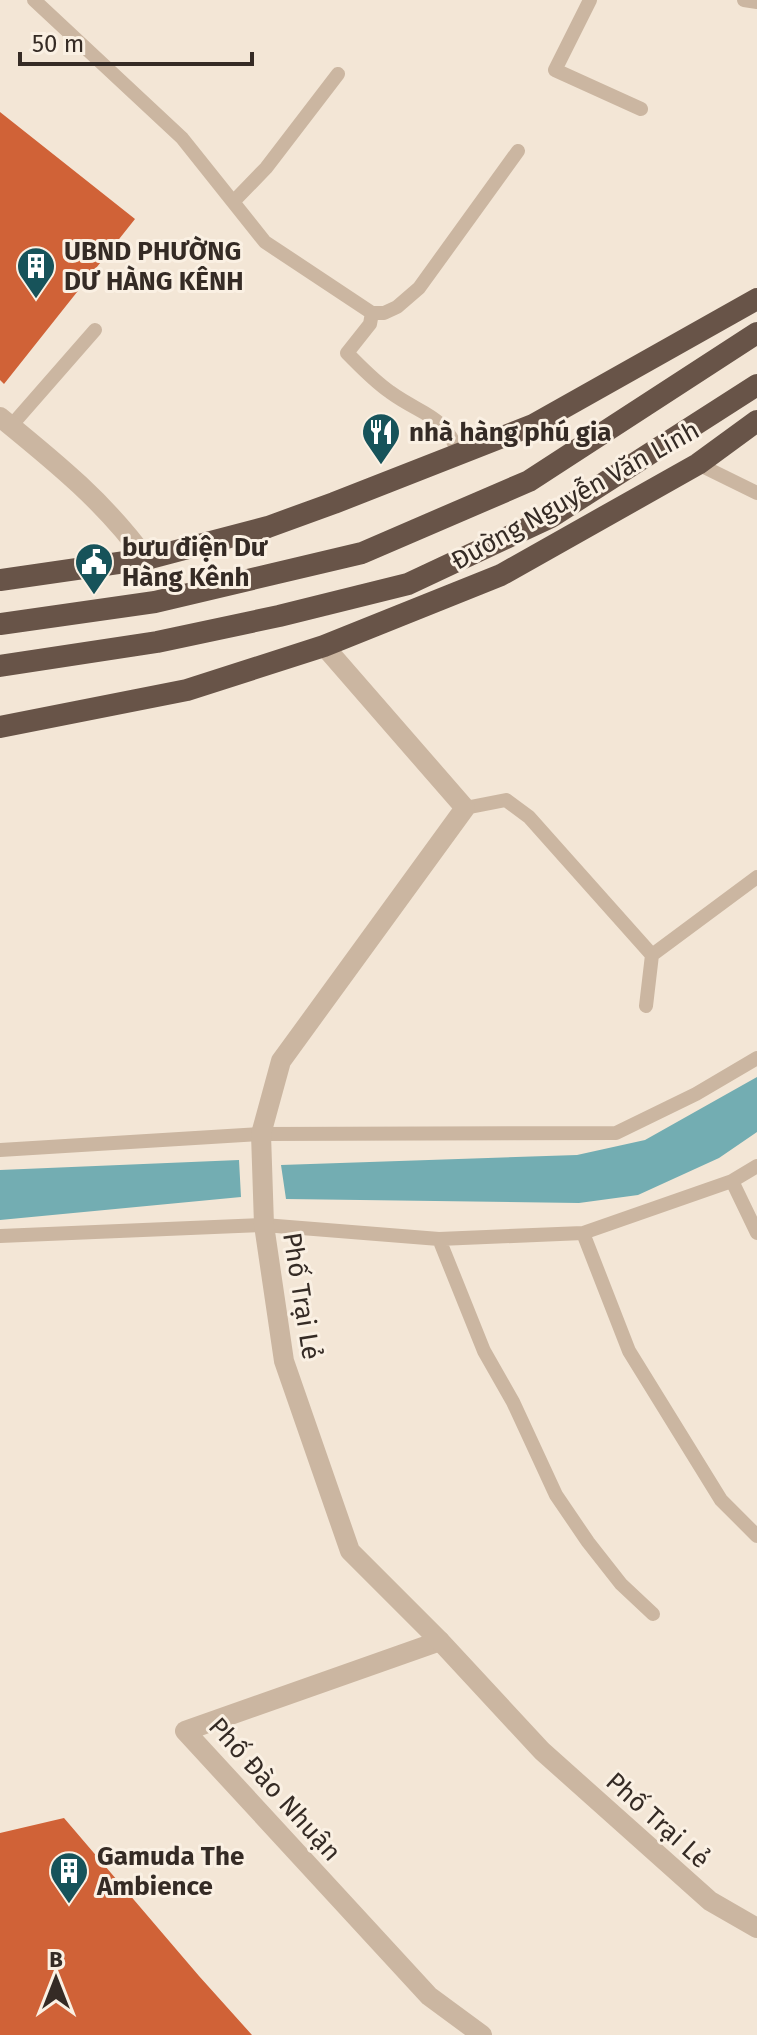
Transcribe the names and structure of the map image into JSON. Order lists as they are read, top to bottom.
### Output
{
  "streets": {
    "highway": ["Đường Nguyễn Văn Linh"],
    "street": ["Phố Trại Lẻ", "Phố Đào Nhuận"]
  },
  "crossings": [
    ["Phố Trại Lẻ", "Phố Đào Nhuận"]
  ],
  "places": {
    "building": ["UBND PHƯỜNG DƯ HÀNG KÊNH", "Gamuda The Ambience"],
    "restaurant": ["nhà hàng phú gia"],
    "public building": ["bưu điện Dư Hàng Kênh"]
  },
  "scale_bar": "50 m",
  "north": "top"
}
